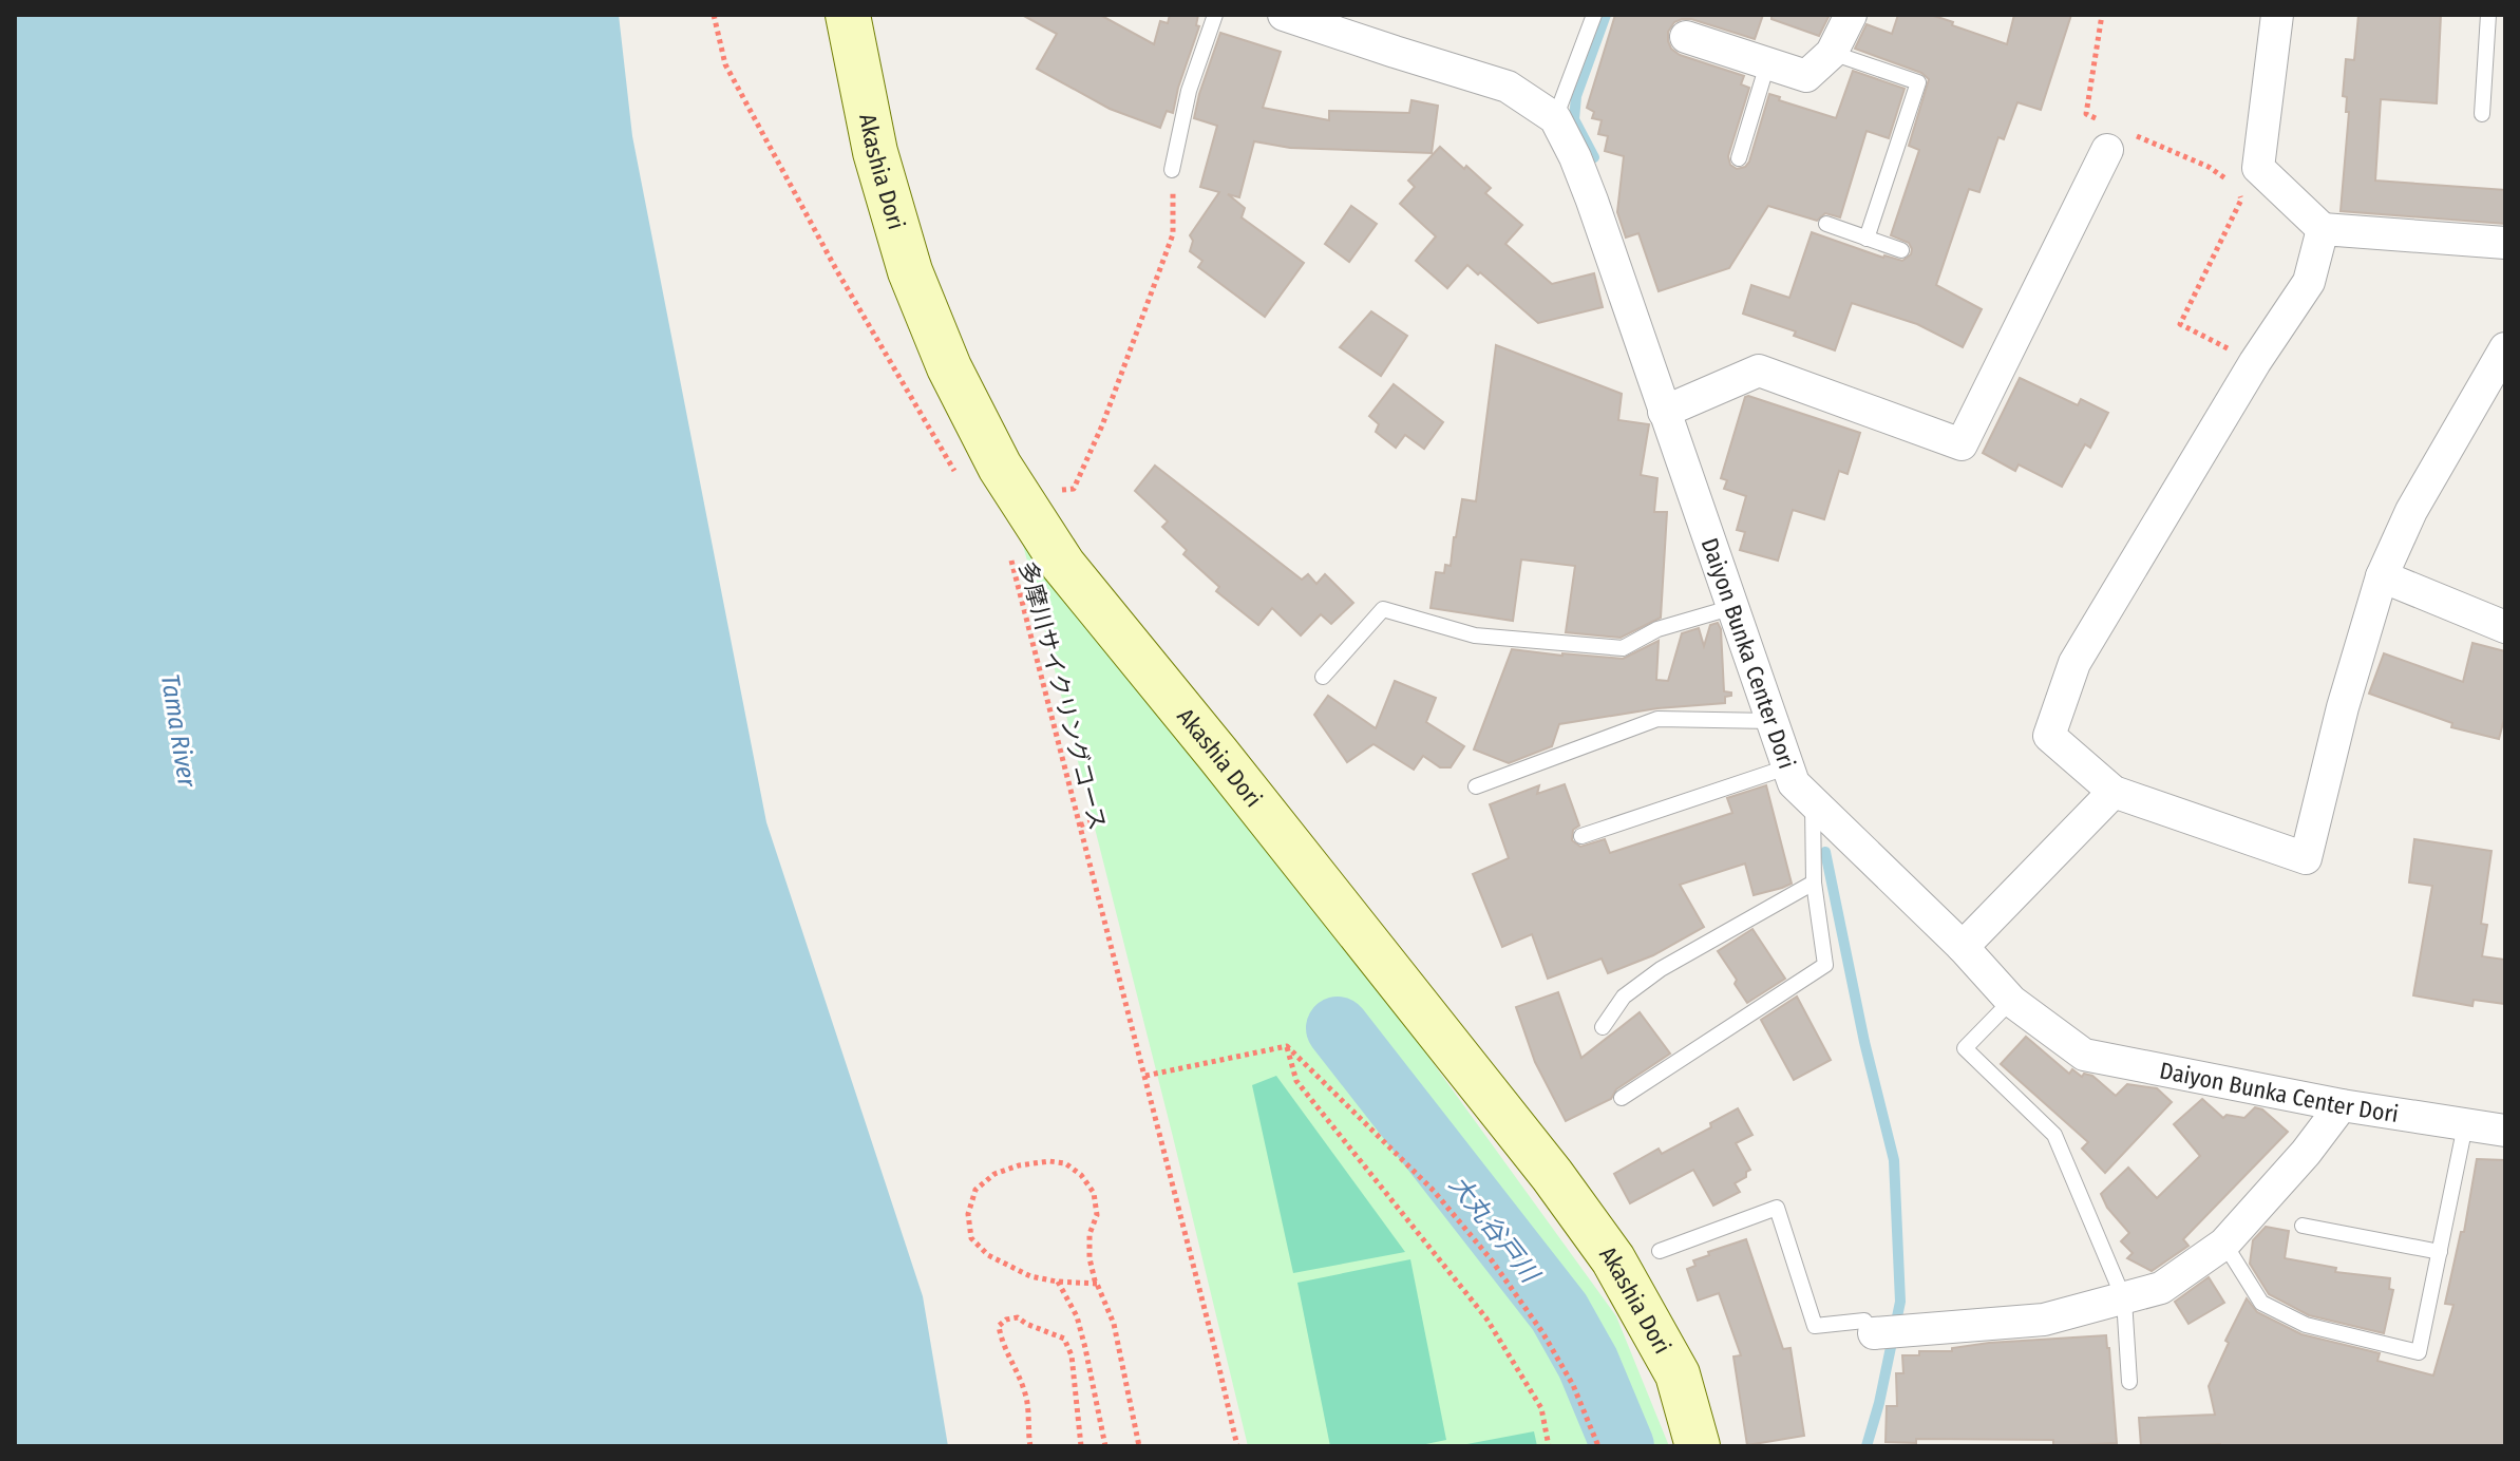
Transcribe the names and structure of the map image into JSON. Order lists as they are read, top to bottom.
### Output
{
  "streets": {
    "street": ["Akashia Dori", "Daiyon Bunka Center Dori"],
    "path": ["多摩川サイクリングコース"]
  },
  "water": ["Tama River", "大丸谷戸川"]
}
